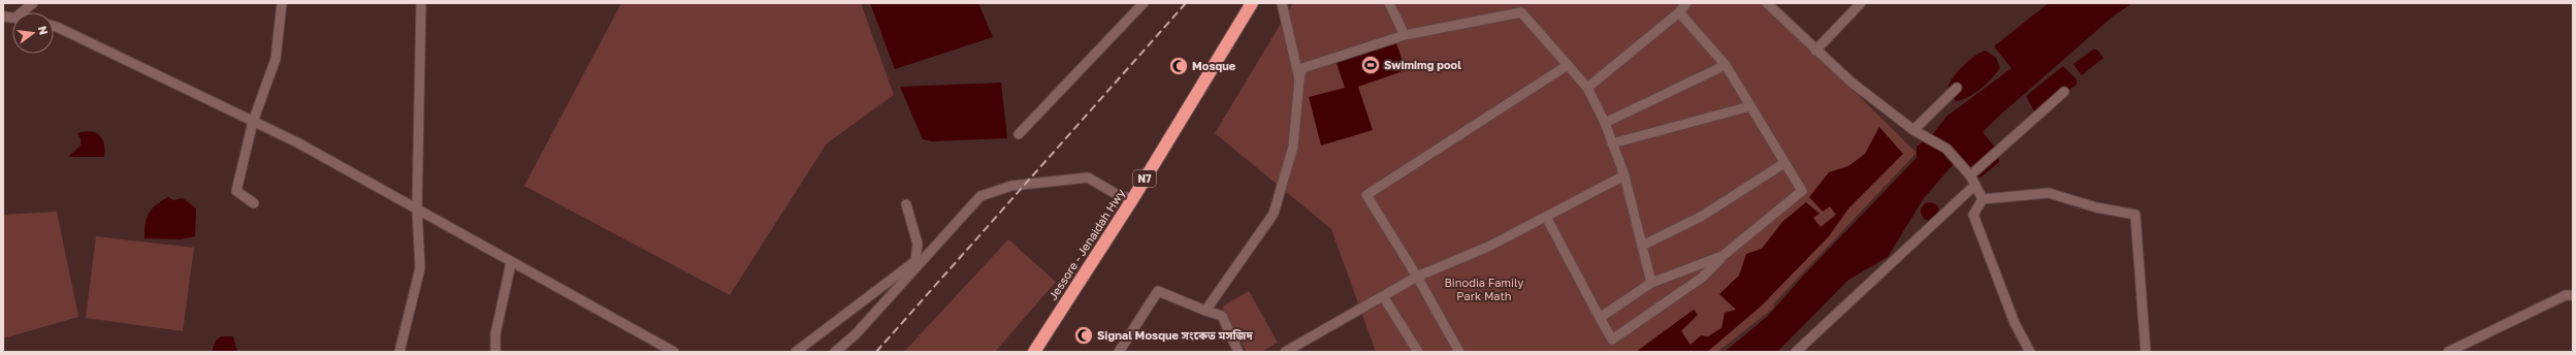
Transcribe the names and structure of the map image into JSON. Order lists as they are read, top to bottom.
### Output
{
  "streets": {
    "highway": ["N7", "Jessore - Jenaidah Hwy"]
  },
  "parks": ["Binodia Family Park Math"],
  "places": {
    "sports": ["Swimimg pool"],
    "mosque": ["Mosque", "Signal Mosque সংকেত মসজিদ"]
  },
  "north": "right"
}
